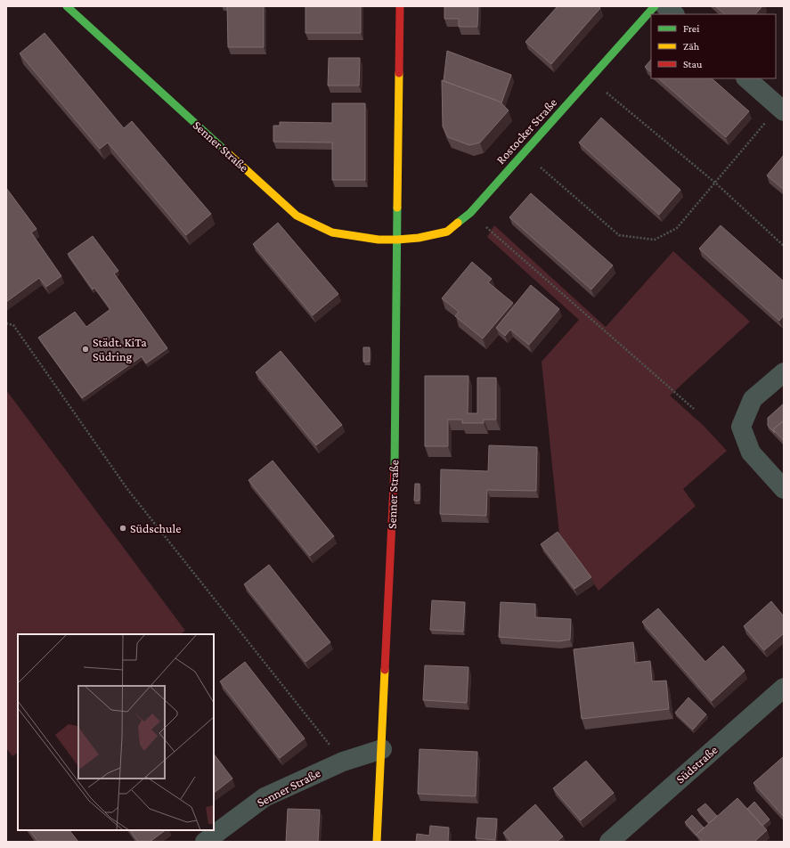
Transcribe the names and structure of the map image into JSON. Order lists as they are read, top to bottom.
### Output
{
  "streets": {
    "street": ["Rostocker Straße", "Senner Straße", "Südstraße"]
  },
  "crossings": [
    ["Rostocker Straße", "Senner Straße"]
  ],
  "places": ["Städt. KiTa Südring", "Südschule"],
  "legend": ["Frei", "Zäh", "Stau"]
}
